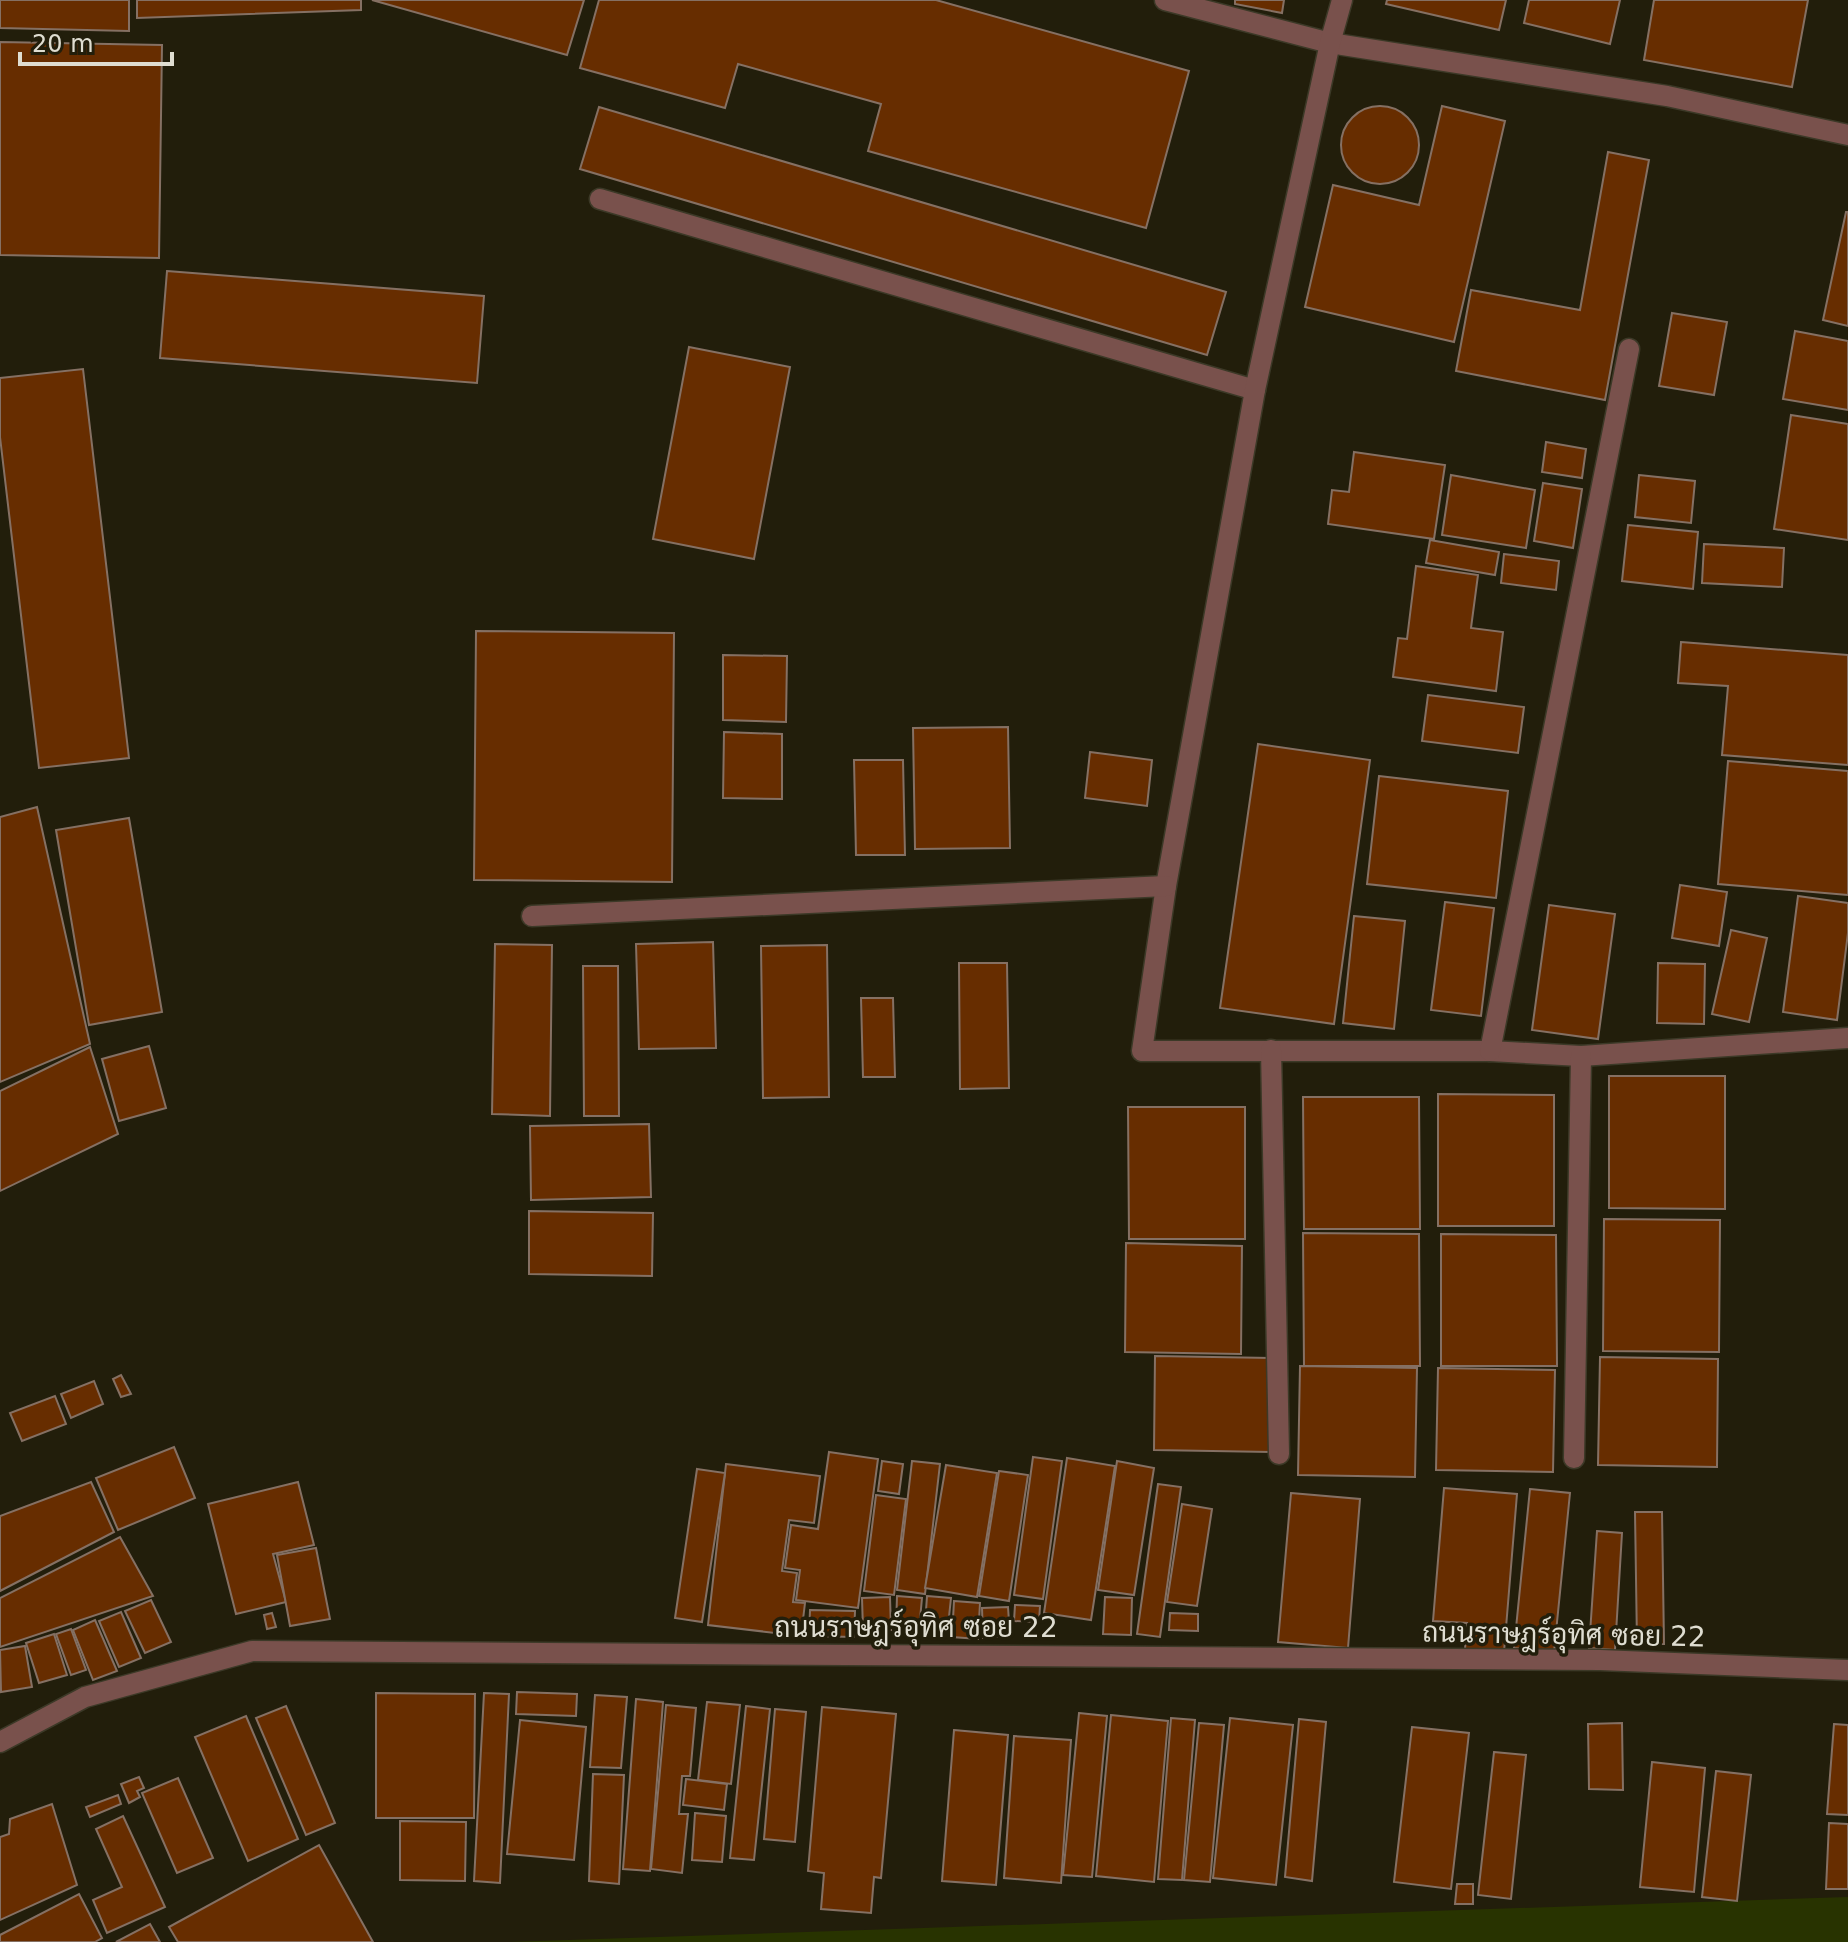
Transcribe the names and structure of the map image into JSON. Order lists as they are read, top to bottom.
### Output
{
  "streets": {
    "street": ["ถนนราษฎร์อุทิศ ซอย 22"]
  },
  "scale_bar": "20 m"
}
